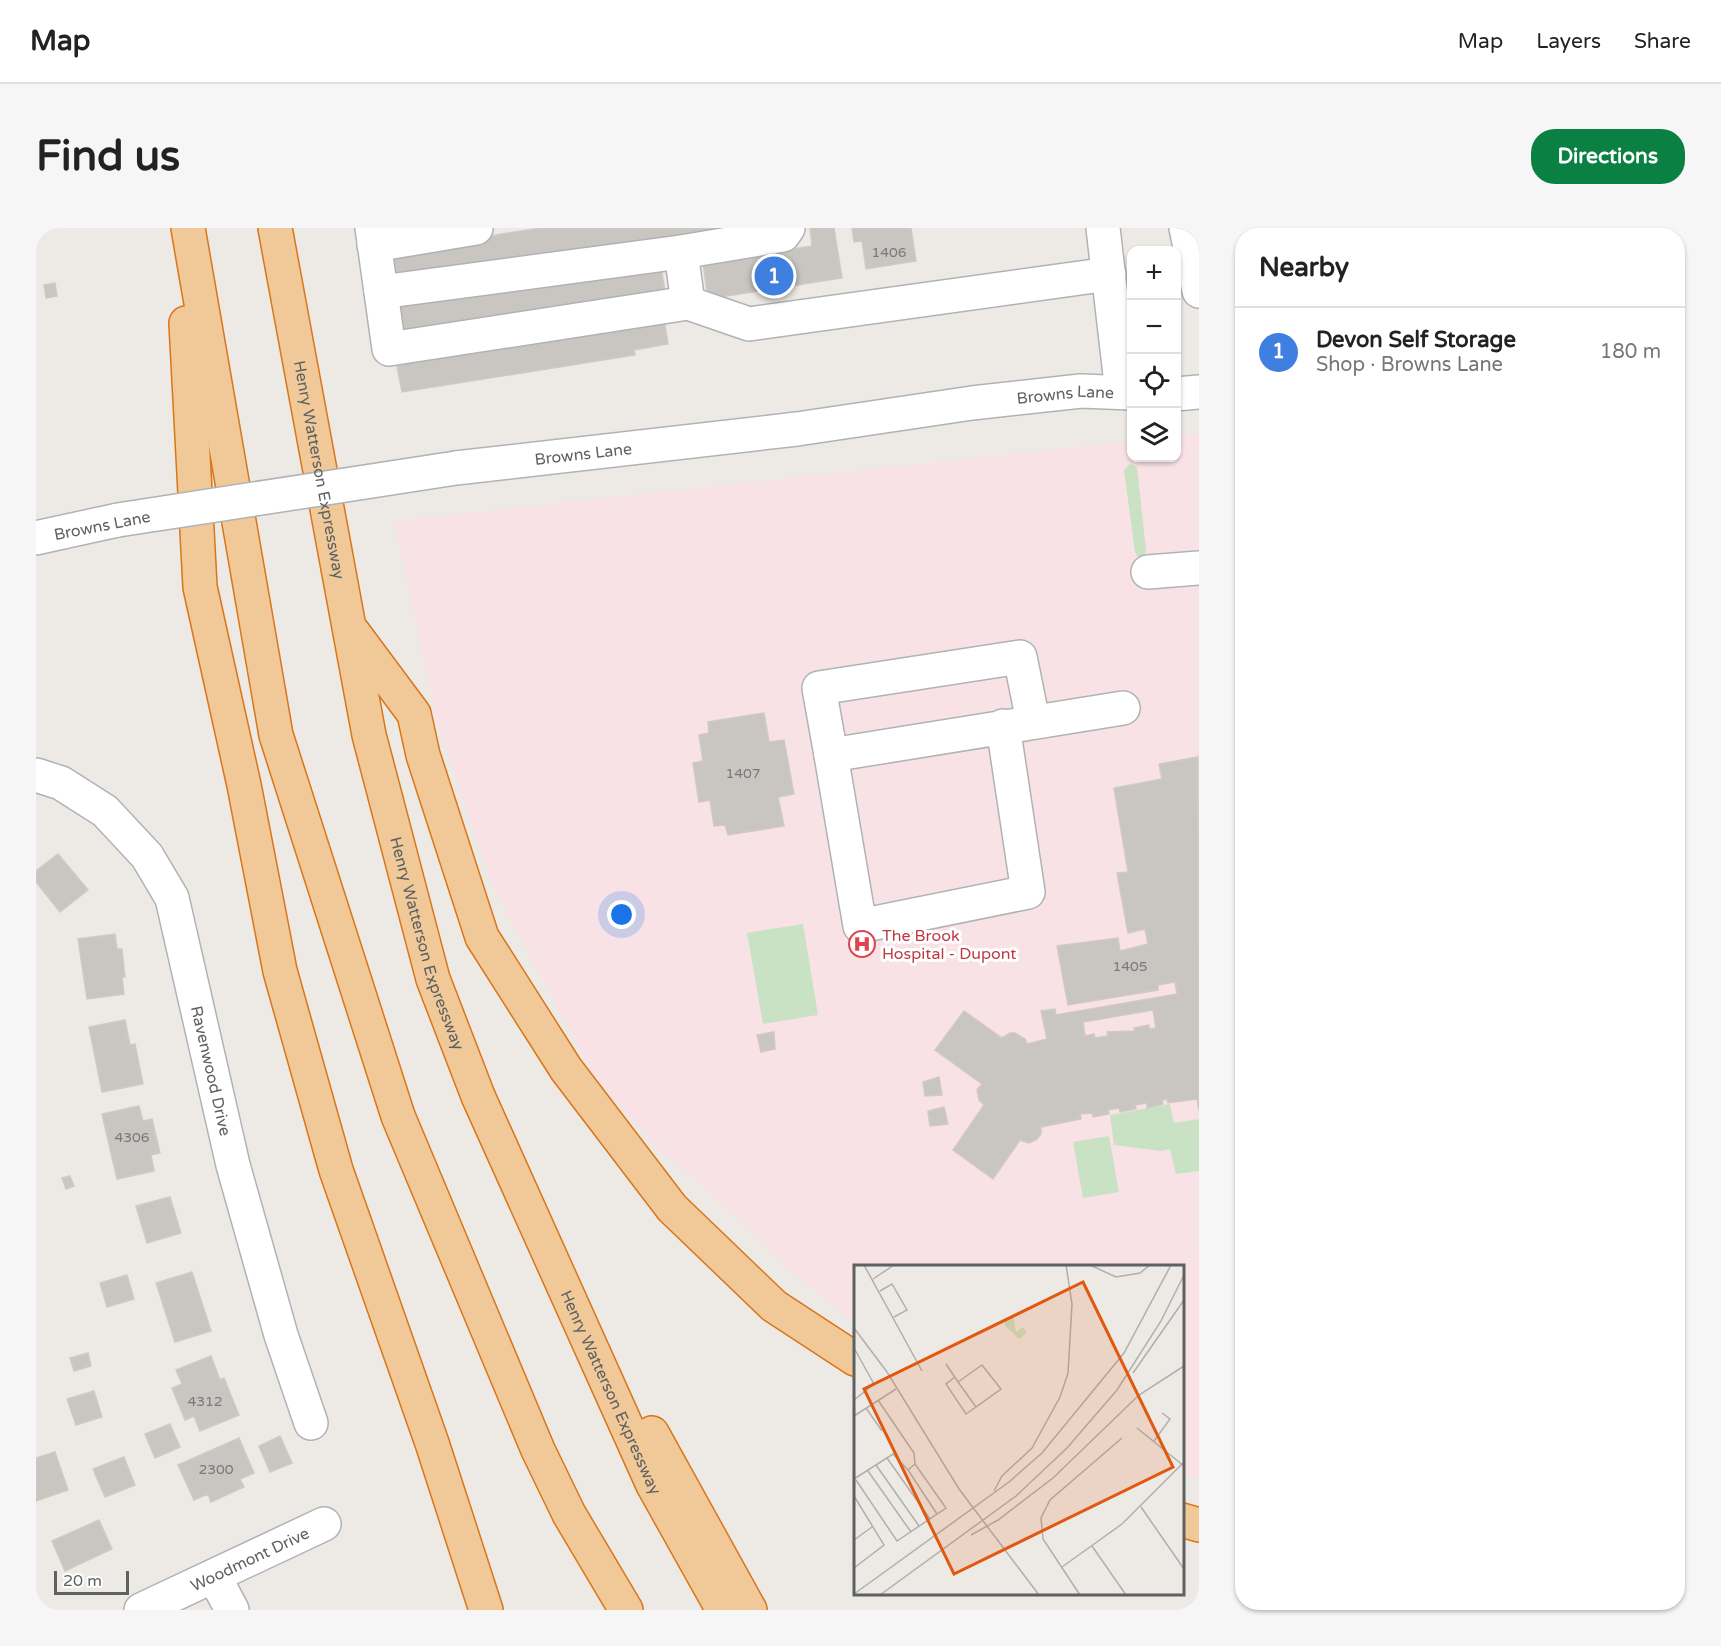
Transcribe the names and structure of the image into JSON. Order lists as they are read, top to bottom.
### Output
{
  "streets": {
    "highway": ["Henry Watterson Expressway"],
    "street": ["Browns Lane", "Ravenwood Drive", "Woodmont Drive"]
  },
  "places": {
    "hospital": ["The Brook Hospital - Dupont"]
  },
  "house_numbers": [
    "1406",
    "1407",
    "1405",
    "4306",
    "4312",
    "2300"
  ],
  "scale_bar": "20 m",
  "page": {
    "header": "Map",
    "nav": ["Map", "Layers", "Share"],
    "buttons": "Directions",
    "title": "Find us",
    "heading": "Nearby",
    "map_buttons": ["+", "−"],
    "pins": "1",
    "list": [
      {
        "mark": "1",
        "name": "Devon Self Storage",
        "note": "Shop · Browns Lane",
        "value": "180 m"
      }
    ],
    "scale": "20 m"
  }
}
